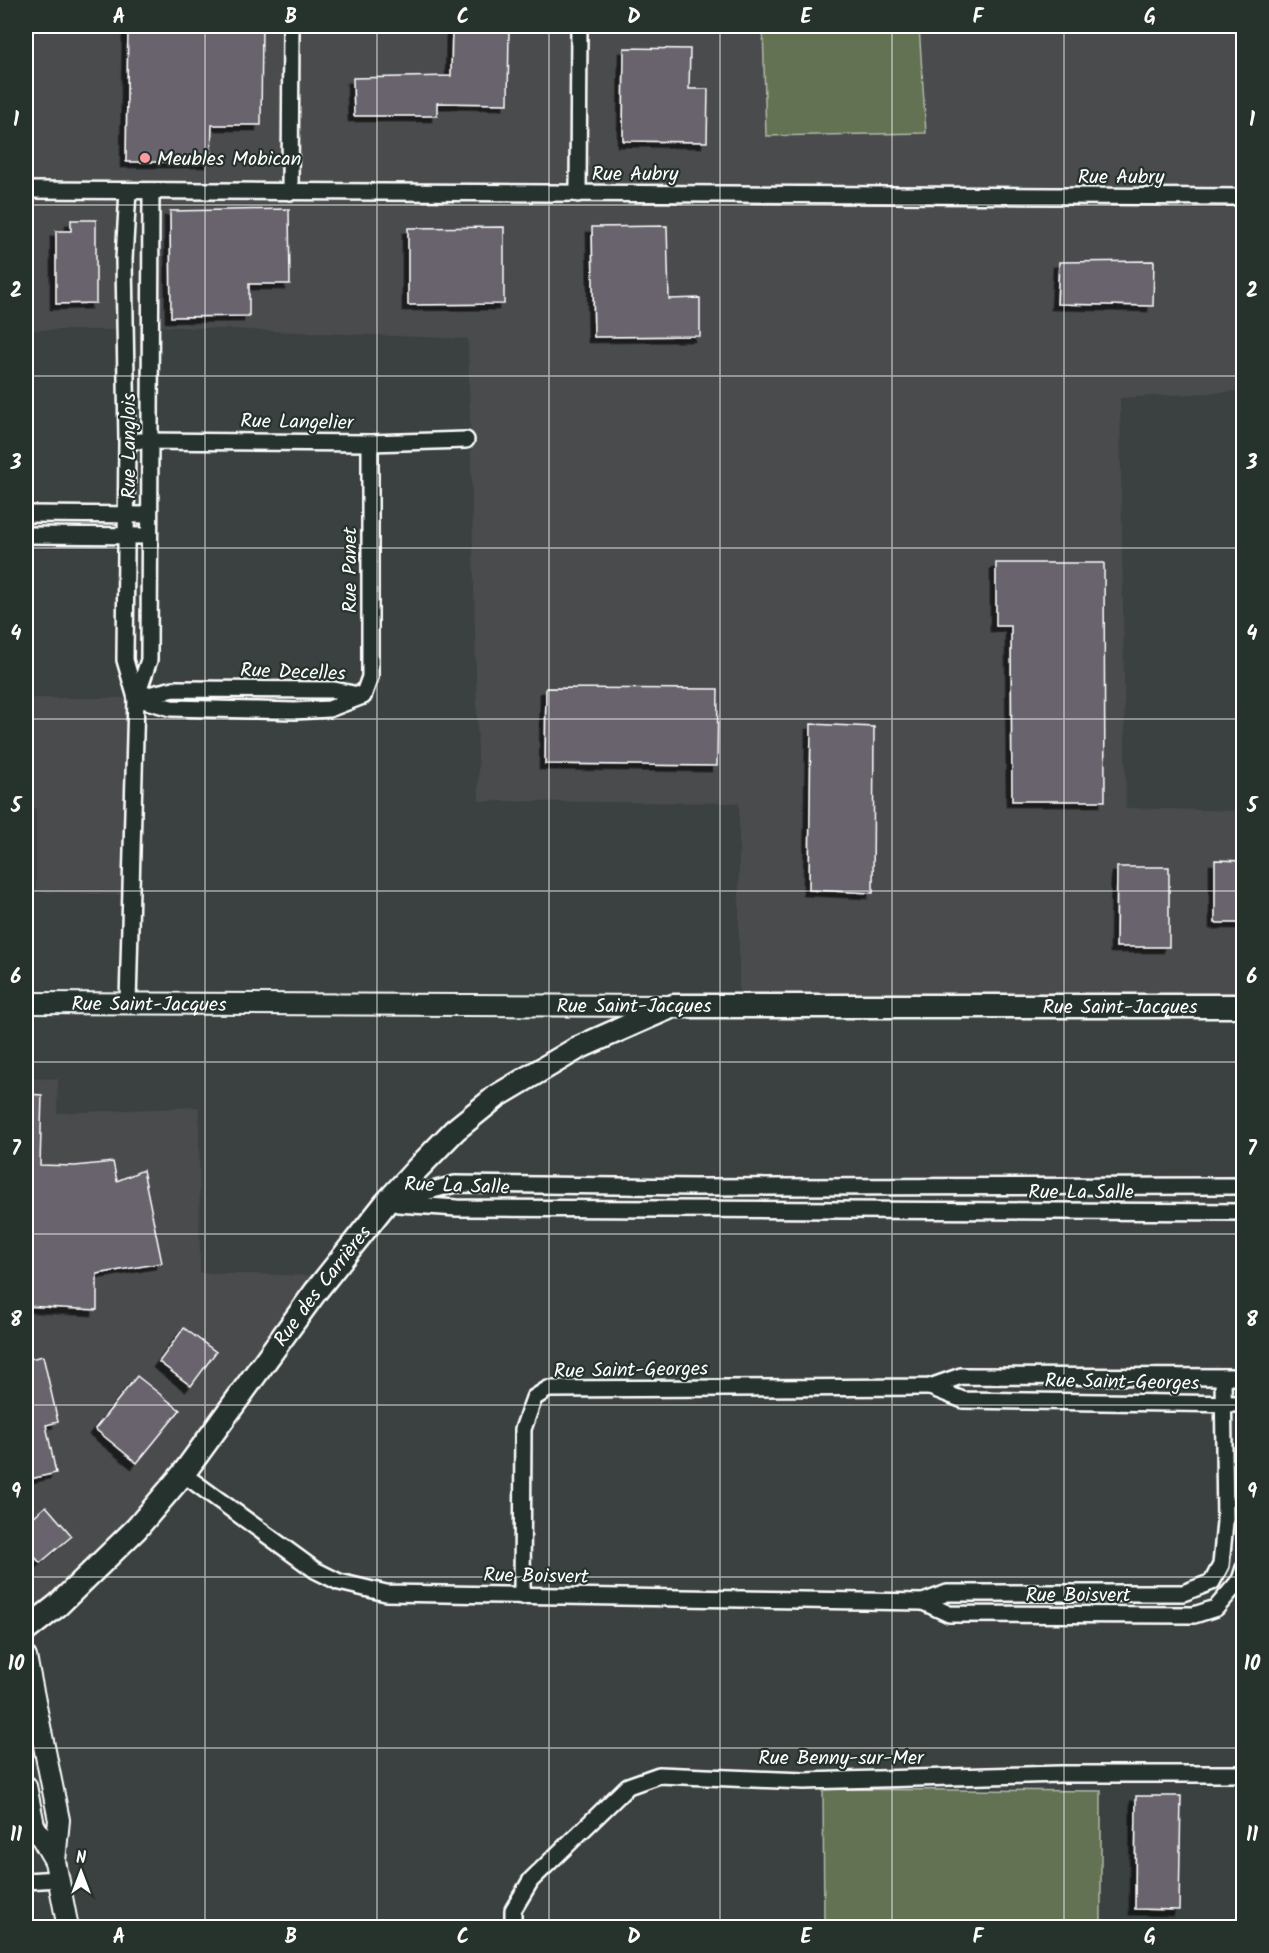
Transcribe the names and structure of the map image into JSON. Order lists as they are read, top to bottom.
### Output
{
  "streets": {
    "main road": ["Rue Saint-Jacques", "Rue des Carrières"],
    "street": [
      "Rue Aubry",
      "Rue Langelier",
      "Rue Langlois",
      "Rue Panet",
      "Rue Decelles",
      "Rue La Salle",
      "Rue Saint-Georges",
      "Rue Boisvert",
      "Rue Benny-sur-Mer"
    ]
  },
  "crossings": [
    ["Rue Aubry", "Rue Langlois"],
    ["Rue Langelier", "Rue Langlois"],
    ["Rue Langelier", "Rue Panet"],
    ["Rue Langlois", "Rue Decelles"],
    ["Rue Langlois", "Rue Saint-Jacques"],
    ["Rue Panet", "Rue Decelles"],
    ["Rue Saint-Jacques", "Rue des Carrières"],
    ["Rue La Salle", "Rue des Carrières"],
    ["Rue des Carrières", "Rue Boisvert"],
    ["Rue Saint-Georges", "Rue Boisvert"]
  ],
  "places": ["Meubles Mobican"],
  "north": "top",
  "grid": {
    "columns": [
      "A",
      "B",
      "C",
      "D",
      "E",
      "F",
      "G"
    ],
    "rows": [
      "1",
      "2",
      "3",
      "4",
      "5",
      "6",
      "7",
      "8",
      "9",
      "10",
      "11"
    ]
  }
}
